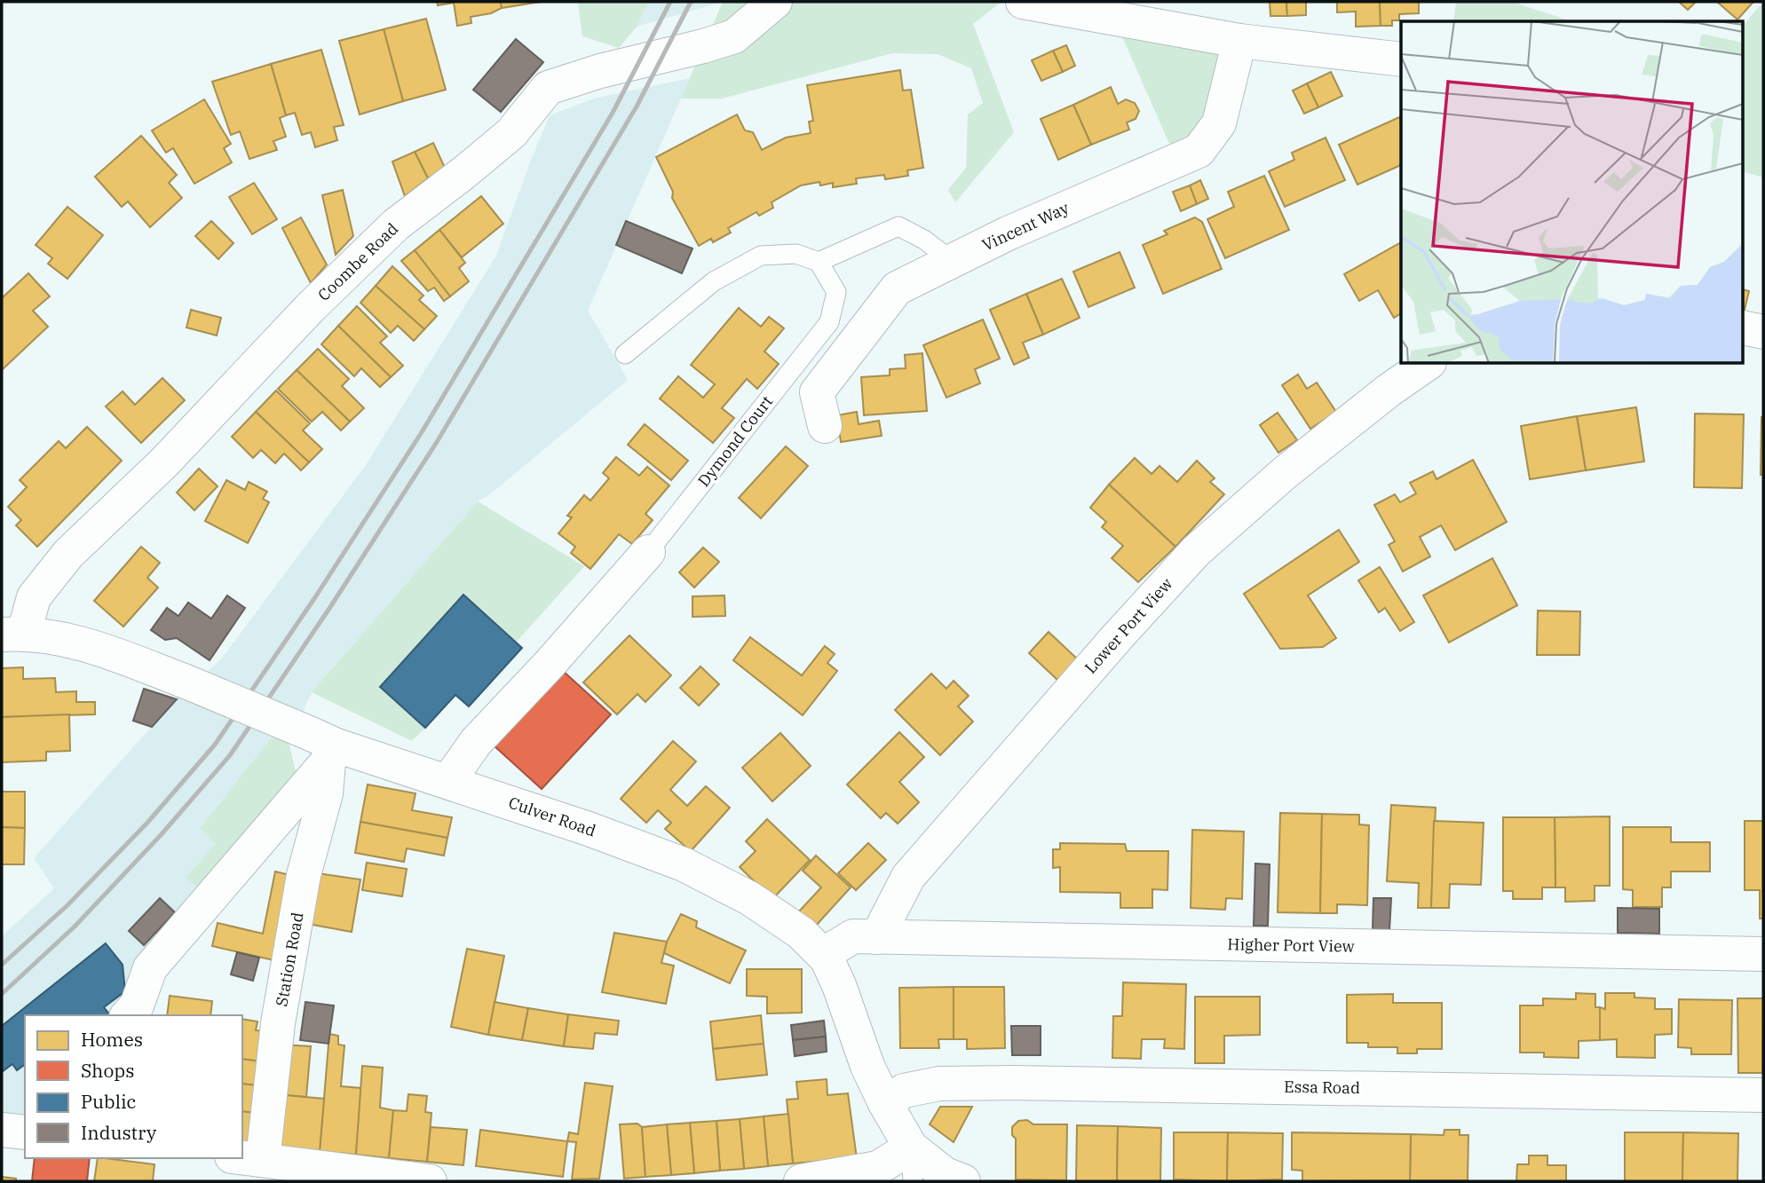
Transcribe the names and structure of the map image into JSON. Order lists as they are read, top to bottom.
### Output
{
  "streets": {
    "street": [
      "Vincent Way",
      "Coombe Road",
      "Dymond Court",
      "Lower Port View",
      "Culver Road",
      "Higher Port View",
      "Station Road",
      "Essa Road"
    ]
  },
  "crossings": [
    ["Coombe Road", "Culver Road"],
    ["Dymond Court", "Culver Road"],
    ["Lower Port View", "Higher Port View"],
    ["Culver Road", "Higher Port View"],
    ["Culver Road", "Station Road"],
    ["Culver Road", "Essa Road"]
  ],
  "legend": [
    "Homes",
    "Shops",
    "Public",
    "Industry"
  ]
}
